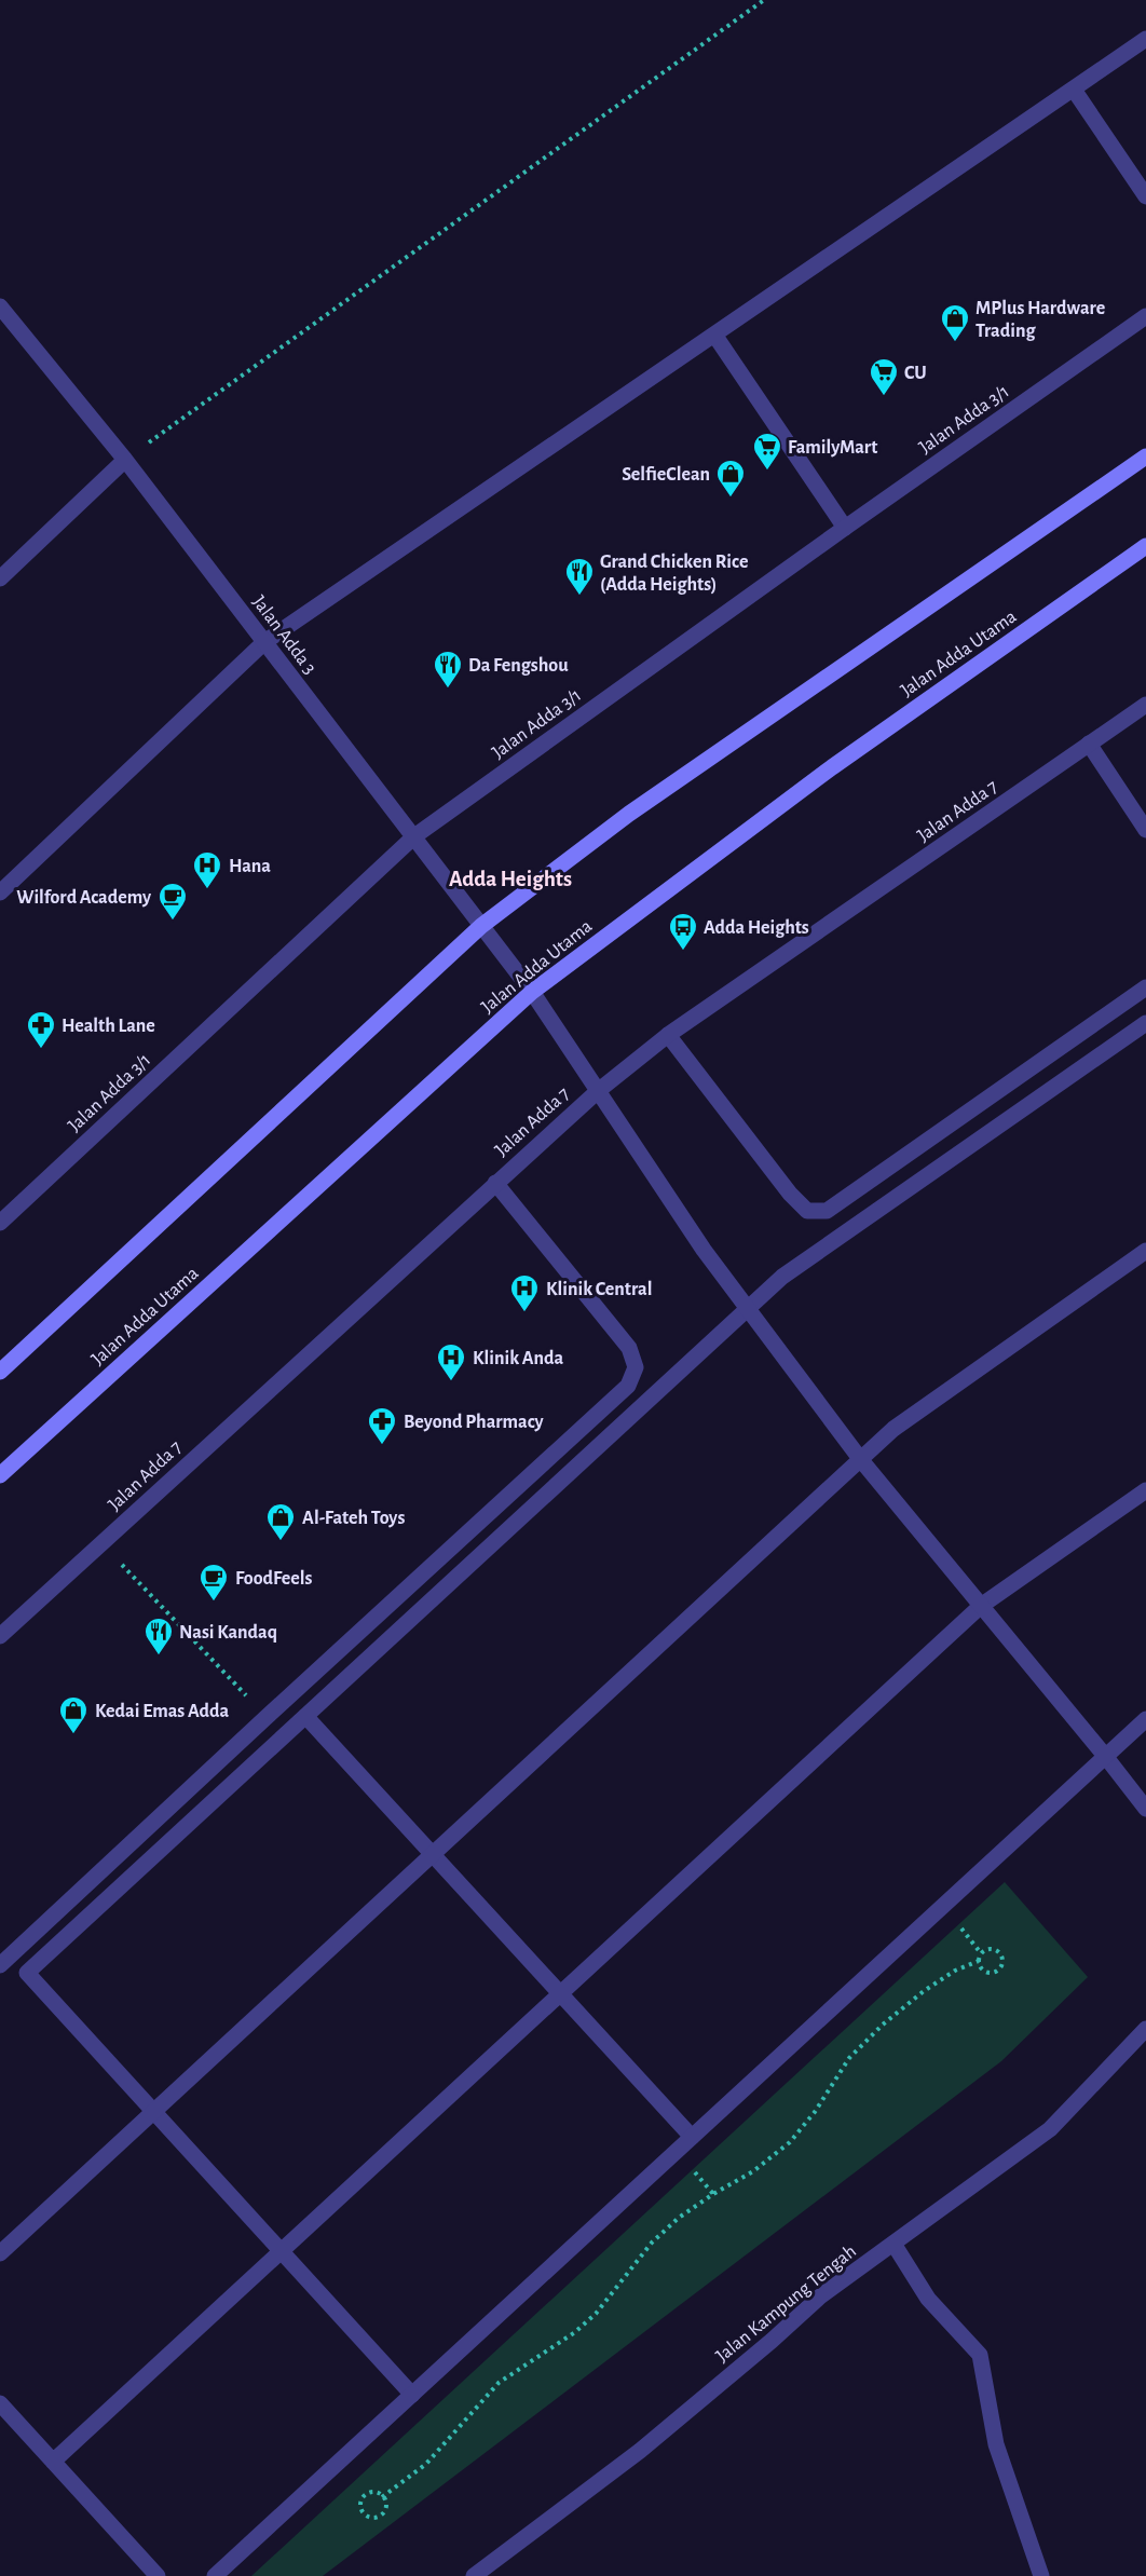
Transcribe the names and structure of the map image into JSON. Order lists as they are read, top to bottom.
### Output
{
  "streets": {
    "main road": ["Jalan Adda Utama"],
    "street": [
      "Jalan Adda 3/1",
      "Jalan Adda 3",
      "Jalan Adda 7",
      "Jalan Kampung Tengah"
    ]
  },
  "crossings": [
    ["Jalan Adda 3/1", "Jalan Adda 3"],
    ["Jalan Adda 3", "Jalan Adda Utama"],
    ["Jalan Adda 3", "Jalan Adda 7"]
  ],
  "districts": ["Adda Heights"],
  "places": {
    "shop": [
      "MPlus Hardware Trading",
      "SelfieClean",
      "Al-Fateh Toys",
      "Kedai Emas Adda"
    ],
    "supermarket": ["CU", "FamilyMart"],
    "restaurant": ["Grand Chicken Rice (Adda Heights)", "Da Fengshou", "Nasi Kandaq"],
    "hospital": ["Hana", "Klinik Central", "Klinik Anda"],
    "cafe": ["Wilford Academy", "FoodFeels"],
    "bus stop": ["Adda Heights"],
    "pharmacy": ["Health Lane", "Beyond Pharmacy"]
  }
}
